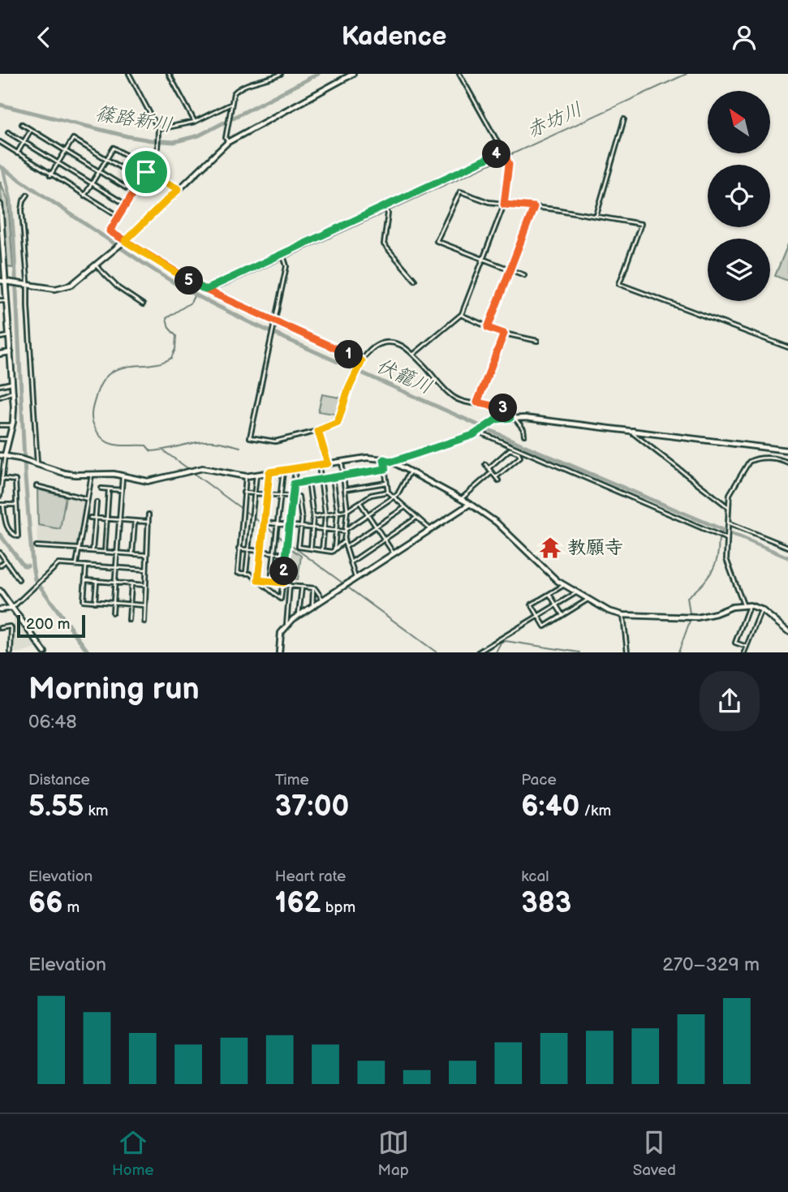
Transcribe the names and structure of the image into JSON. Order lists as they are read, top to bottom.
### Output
{
  "water": ["篠路新川", "赤坊川", "伏籠川"],
  "places": {
    "temple": ["教願寺"]
  },
  "scale_bar": "200 m",
  "north": "top left",
  "page": {
    "header": "Kadence",
    "pins": [
      "4",
      "5",
      "1",
      "3",
      "2"
    ],
    "scale": "200 m",
    "heading": ["Morning run", "06:48"],
    "stats": [
      ["Distance", "5.55 km"],
      ["Time", "37:00"],
      ["Pace", "6:40 /km"],
      ["Elevation", "66 m"],
      ["Heart rate", "162 bpm"],
      ["kcal", "383"]
    ],
    "chart": ["Elevation", "270–329 m"],
    "tabs": ["Home", "Map", "Saved"]
  }
}
